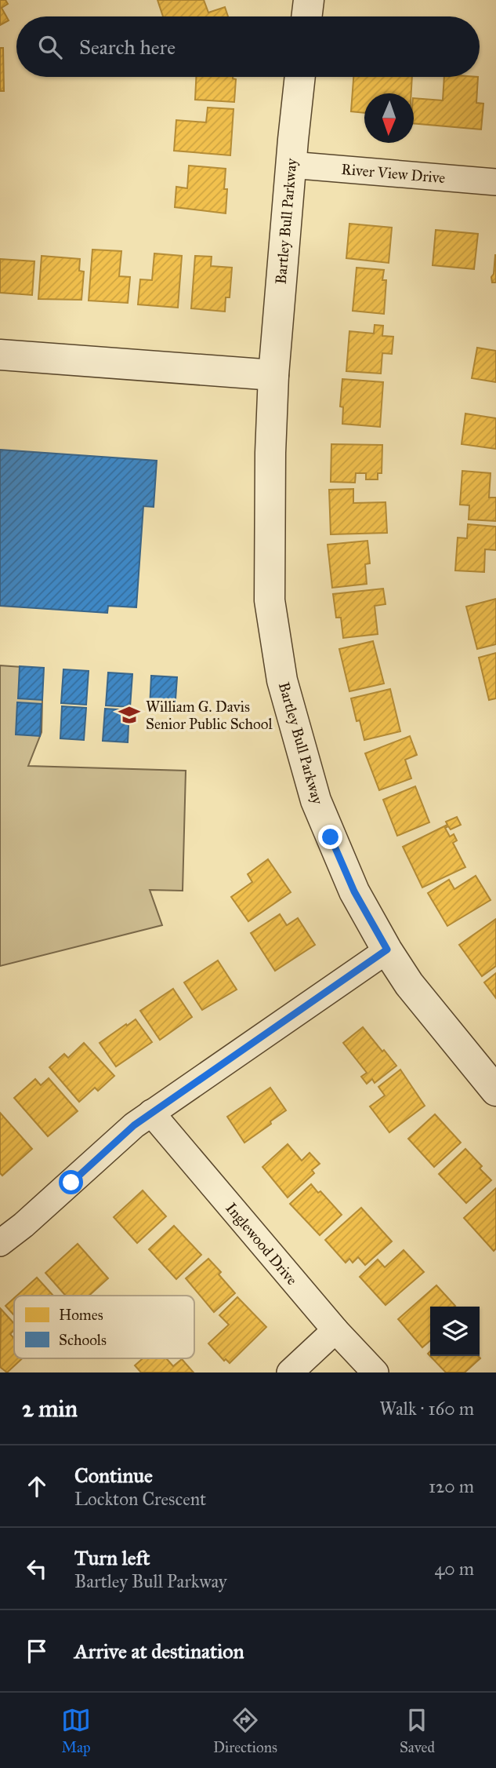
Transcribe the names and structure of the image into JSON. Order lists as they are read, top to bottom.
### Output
{
  "streets": {
    "street": ["River View Drive", "Bartley Bull Parkway", "Inglewood Drive"]
  },
  "crossings": [
    ["River View Drive", "Bartley Bull Parkway"]
  ],
  "places": {
    "school or university": ["William G. Davis Senior Public School"]
  },
  "legend": ["Homes", "Schools"],
  "north": "bottom",
  "page": {
    "search": "Search here",
    "heading": ["2 min", "Walk · 160 m"],
    "list": [
      ["Continue", "Lockton Crescent", "120 m"],
      ["Turn left", "Bartley Bull Parkway", "40 m"],
      "Arrive at destination"
    ],
    "nav": ["Map", "Directions", "Saved"]
  }
}
